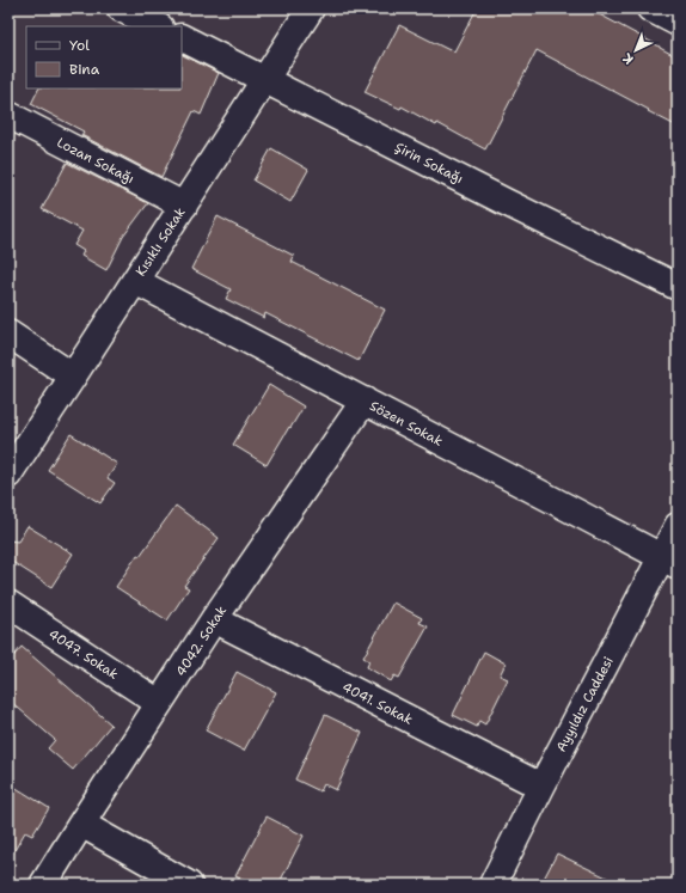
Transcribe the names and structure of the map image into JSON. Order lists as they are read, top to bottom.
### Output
{
  "streets": {
    "street": [
      "Lozan Sokağı",
      "Şirin Sokağı",
      "Kısıklı Sokak",
      "Sözen Sokak",
      "4042. Sokak",
      "4047. Sokak",
      "4041. Sokak",
      "Ayyıldız Caddesi"
    ]
  },
  "crossings": [
    ["Lozan Sokağı", "Kısıklı Sokak"],
    ["Şirin Sokağı", "Kısıklı Sokak"],
    ["Kısıklı Sokak", "Sözen Sokak"],
    ["Sözen Sokak", "4042. Sokak"],
    ["Sözen Sokak", "Ayyıldız Caddesi"],
    ["4042. Sokak", "4047. Sokak"],
    ["4042. Sokak", "4041. Sokak"],
    ["4041. Sokak", "Ayyıldız Caddesi"]
  ],
  "legend": ["Yol", "Bina"],
  "north": "bottom left"
}
